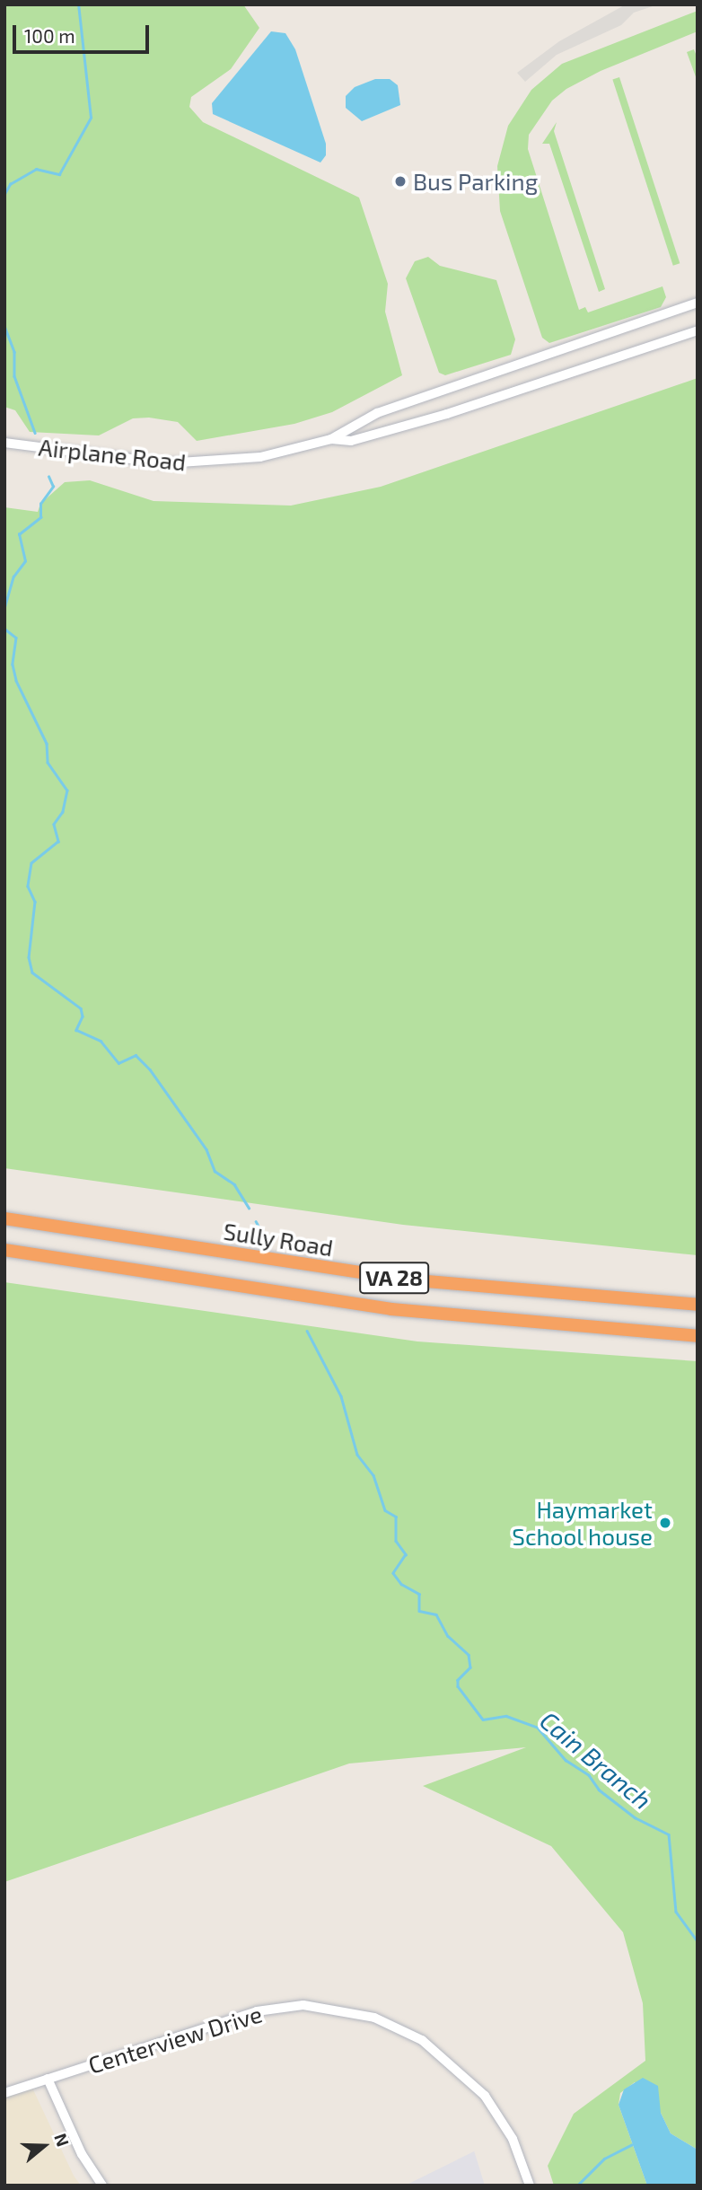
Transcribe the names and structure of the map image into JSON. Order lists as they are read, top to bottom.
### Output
{
  "streets": {
    "highway": ["Sully Road", "VA 28"],
    "street": ["Airplane Road", "Centerview Drive"]
  },
  "water": ["Cain Branch"],
  "places": ["Bus Parking", "Haymarket School house"],
  "scale_bar": "100 m",
  "north": "right"
}
